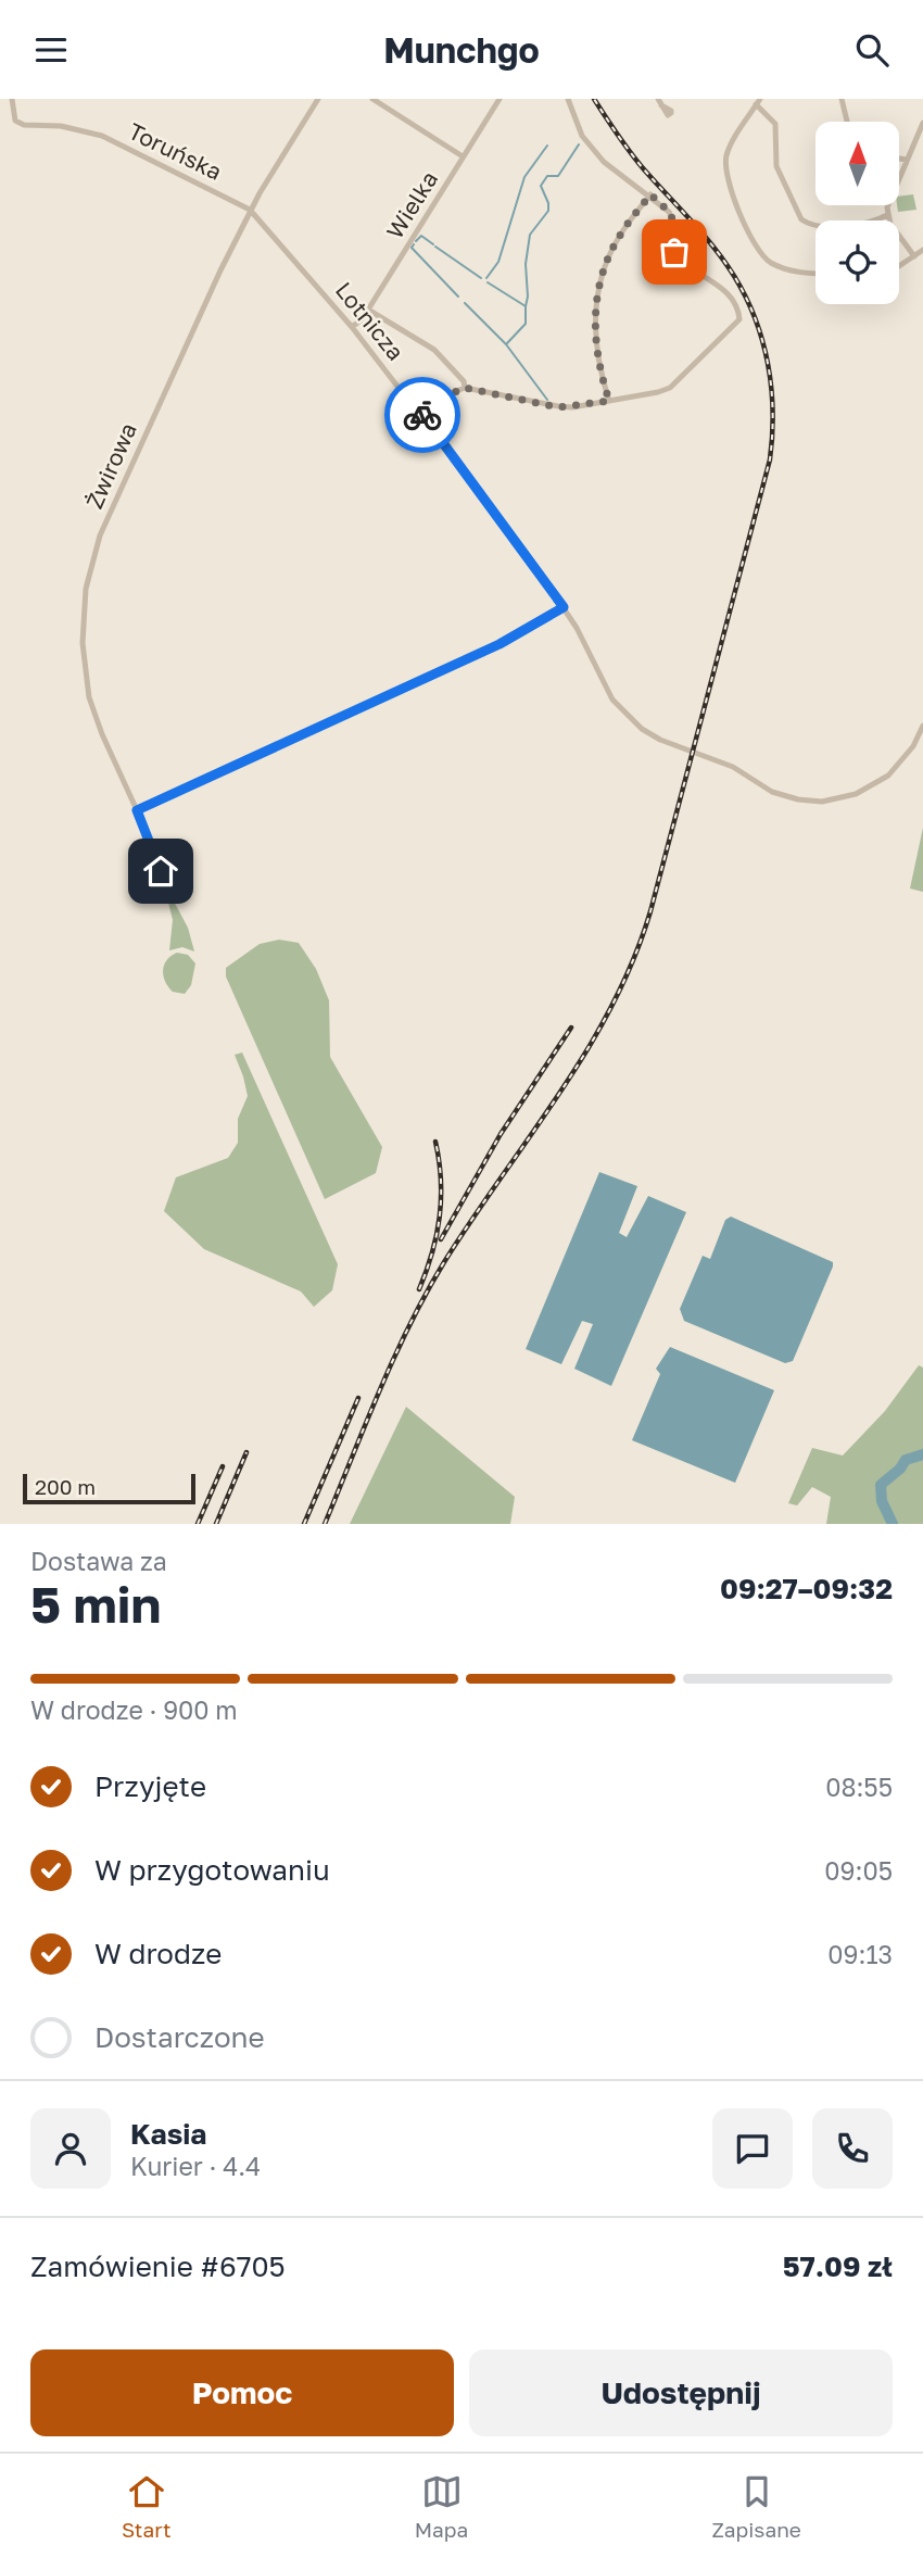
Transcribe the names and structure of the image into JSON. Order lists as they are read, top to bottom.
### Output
{
  "streets": {
    "street": [
      "Toruńska",
      "Wielka",
      "Lotnicza",
      "Żwirowa"
    ]
  },
  "crossings": [
    ["Toruńska", "Lotnicza"],
    ["Toruńska", "Żwirowa"],
    ["Wielka", "Lotnicza"],
    ["Lotnicza", "Żwirowa"]
  ],
  "scale_bar": "200 m",
  "north": "top",
  "page": {
    "header": "Munchgo",
    "scale": "200 m",
    "heading": ["5 min", "Dostawa za", "09:27–09:32"],
    "panel": [
      "Kasia",
      "Kurier · 4.4",
      "Zamówienie #6705",
      "57.09 zł"
    ],
    "bar": "W drodze · 900 m",
    "list": [
      ["Przyjęte", "08:55"],
      ["W przygotowaniu", "09:05"],
      ["W drodze", "09:13"],
      "Dostarczone"
    ],
    "buttons": ["Pomoc", "Udostępnij"],
    "tabs": ["Start", "Mapa", "Zapisane"]
  }
}
